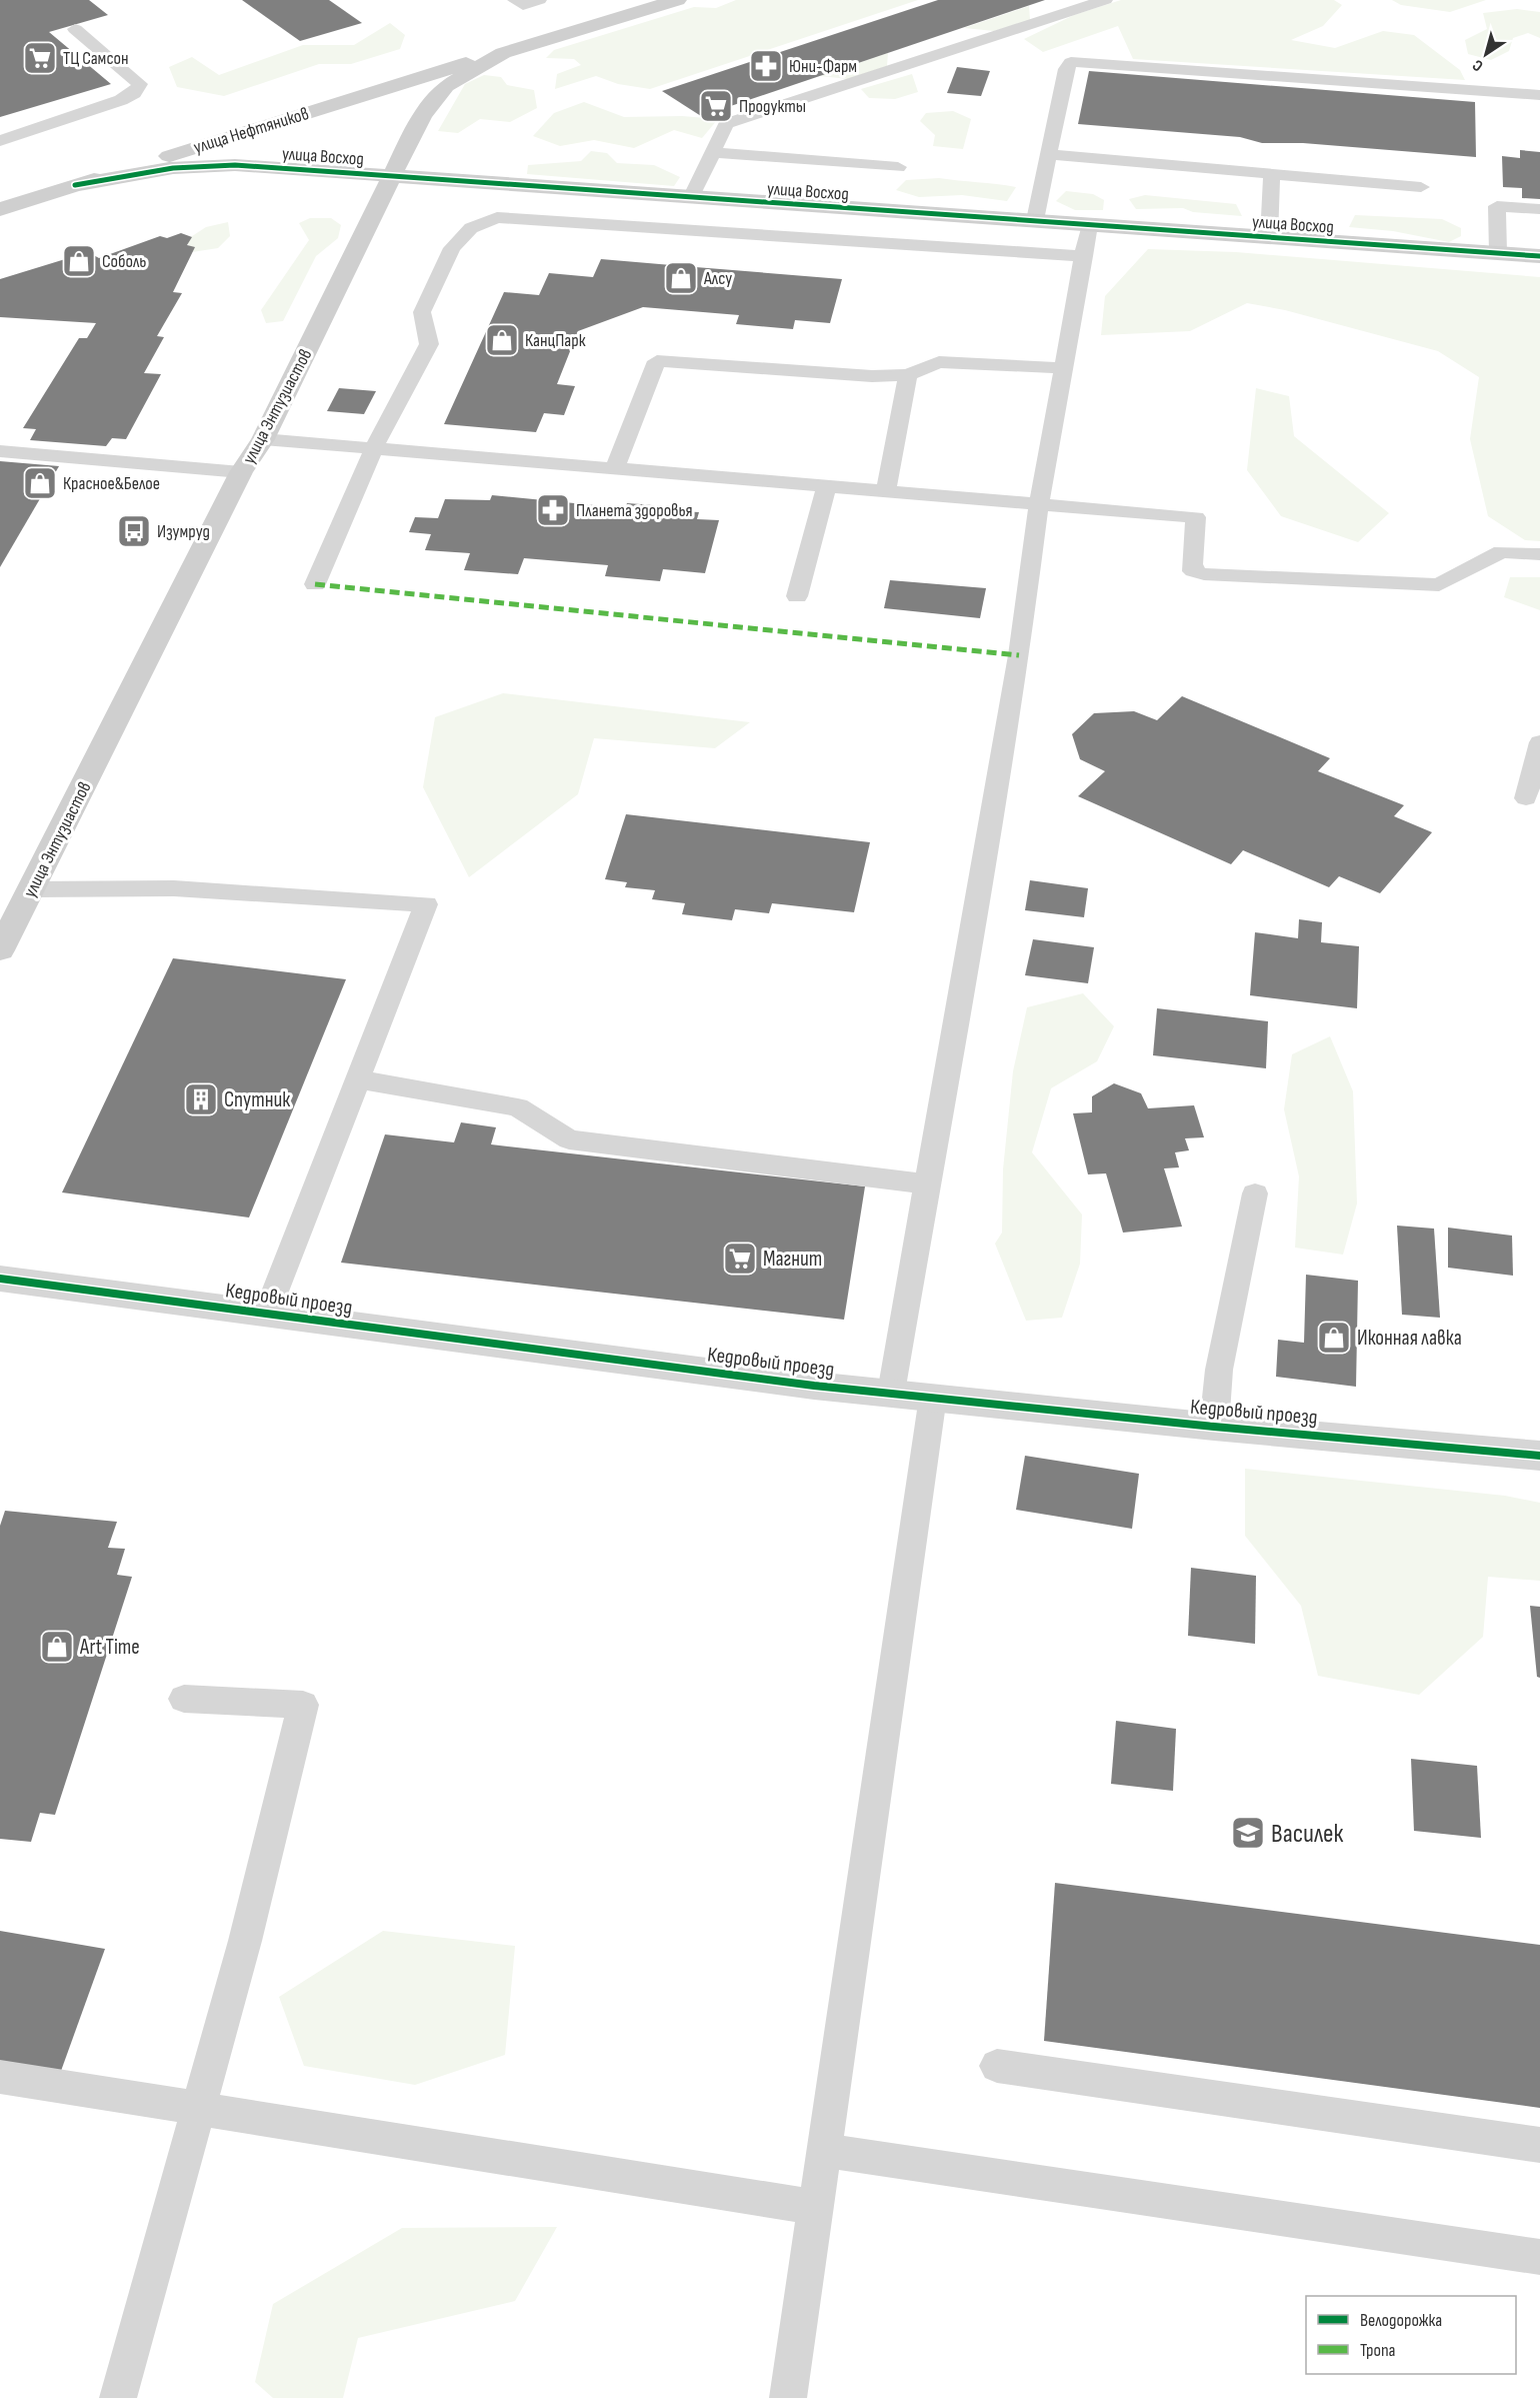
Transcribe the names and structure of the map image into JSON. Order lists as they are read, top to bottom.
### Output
{
  "streets": {
    "street": [
      "улица Нефтяников",
      "улица Восход",
      "улица Энтузиастов",
      "Кедровый проезд"
    ]
  },
  "crossings": [
    ["улица Нефтяников", "улица Восход"],
    ["улица Нефтяников", "улица Энтузиастов"],
    ["улица Восход", "улица Энтузиастов"]
  ],
  "places": {
    "supermarket": ["ТЦ Самсон", "Продукты", "Магнит"],
    "pharmacy": ["Юни-Фарм", "Планета здоровья"],
    "shop": [
      "Соболь",
      "Алсу",
      "КанцПарк",
      "Красное&Белое",
      "Иконная лавка",
      "Art Time"
    ],
    "bus stop": ["Изумруд"],
    "building": ["Спутник"],
    "school or university": ["Василек"]
  },
  "legend": ["Велодорожка", "Тропа"],
  "north": "bottom left"
}
